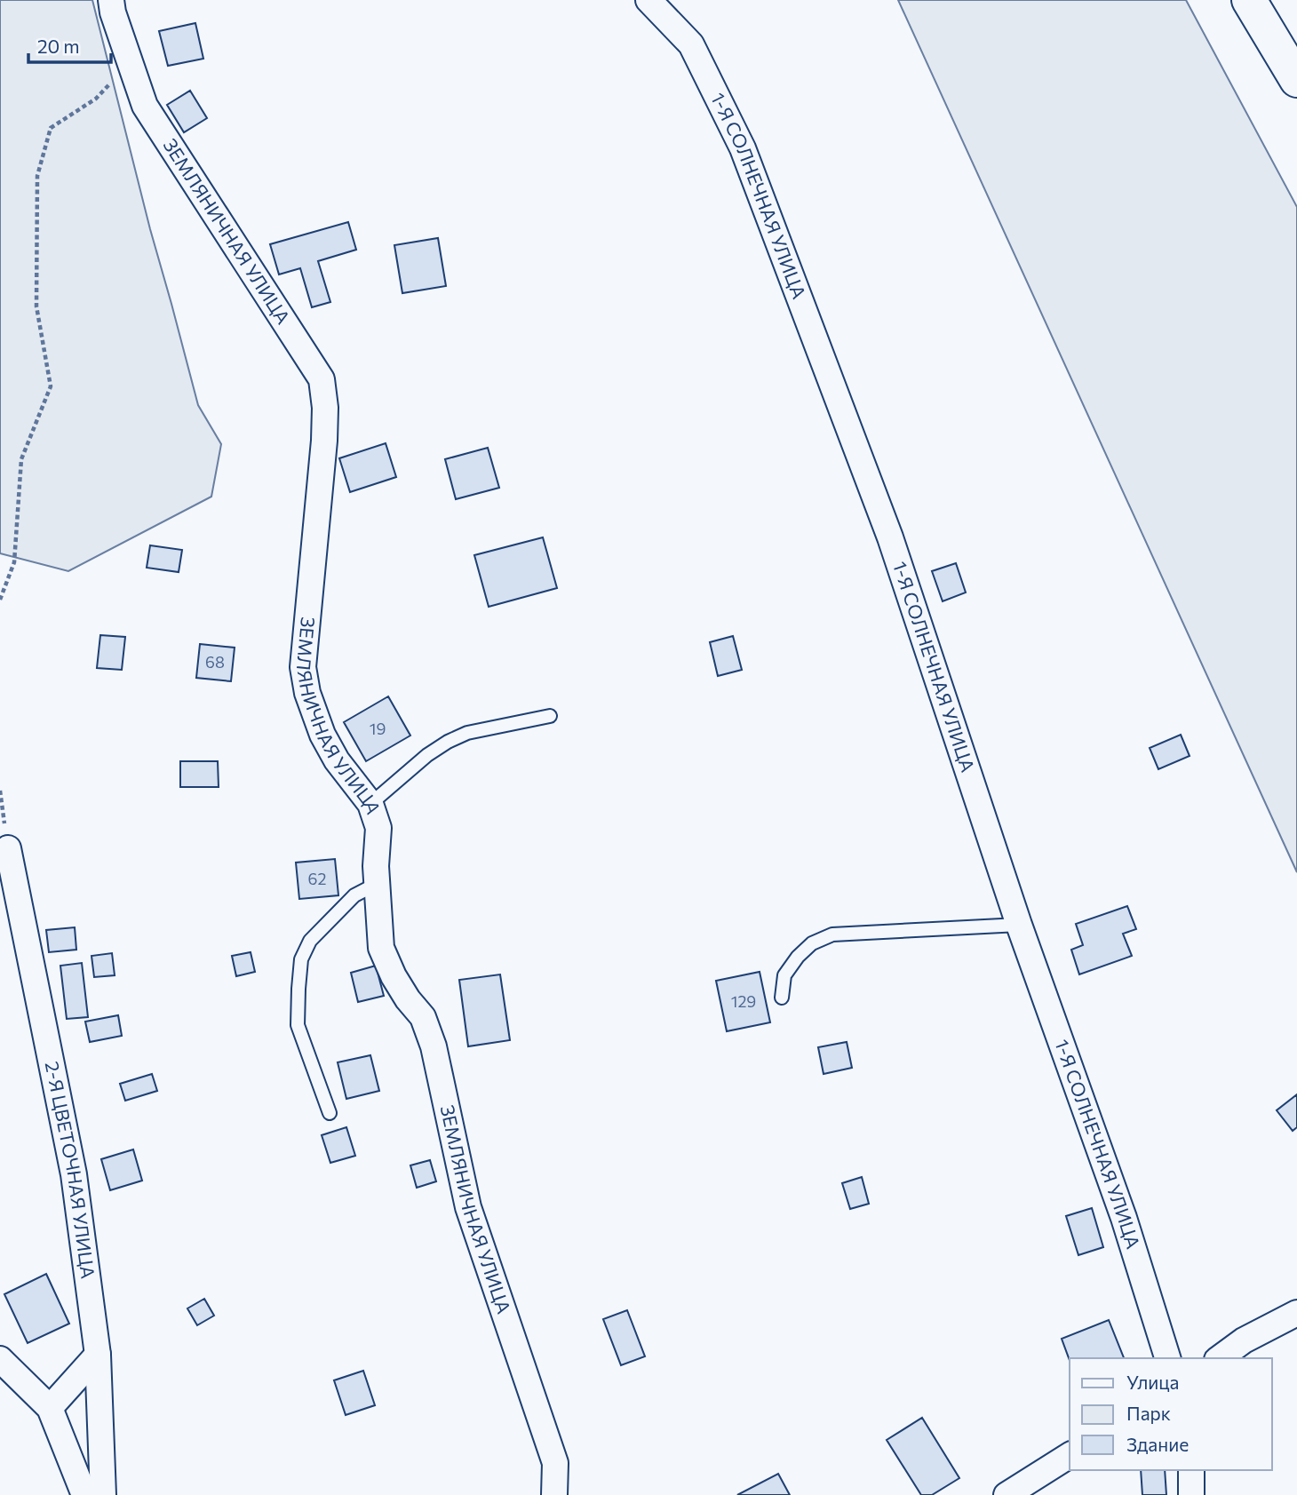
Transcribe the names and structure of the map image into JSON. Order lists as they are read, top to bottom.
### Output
{
  "streets": {
    "street": ["1-Я СОЛНЕЧНАЯ УЛИЦА", "ЗЕМЛЯНИЧНАЯ УЛИЦА", "2-Я ЦВЕТОЧНАЯ УЛИЦА"]
  },
  "house_numbers": [
    "68",
    "19",
    "62",
    "129"
  ],
  "legend": ["Улица", "Парк", "Здание"],
  "scale_bar": "20 m"
}
